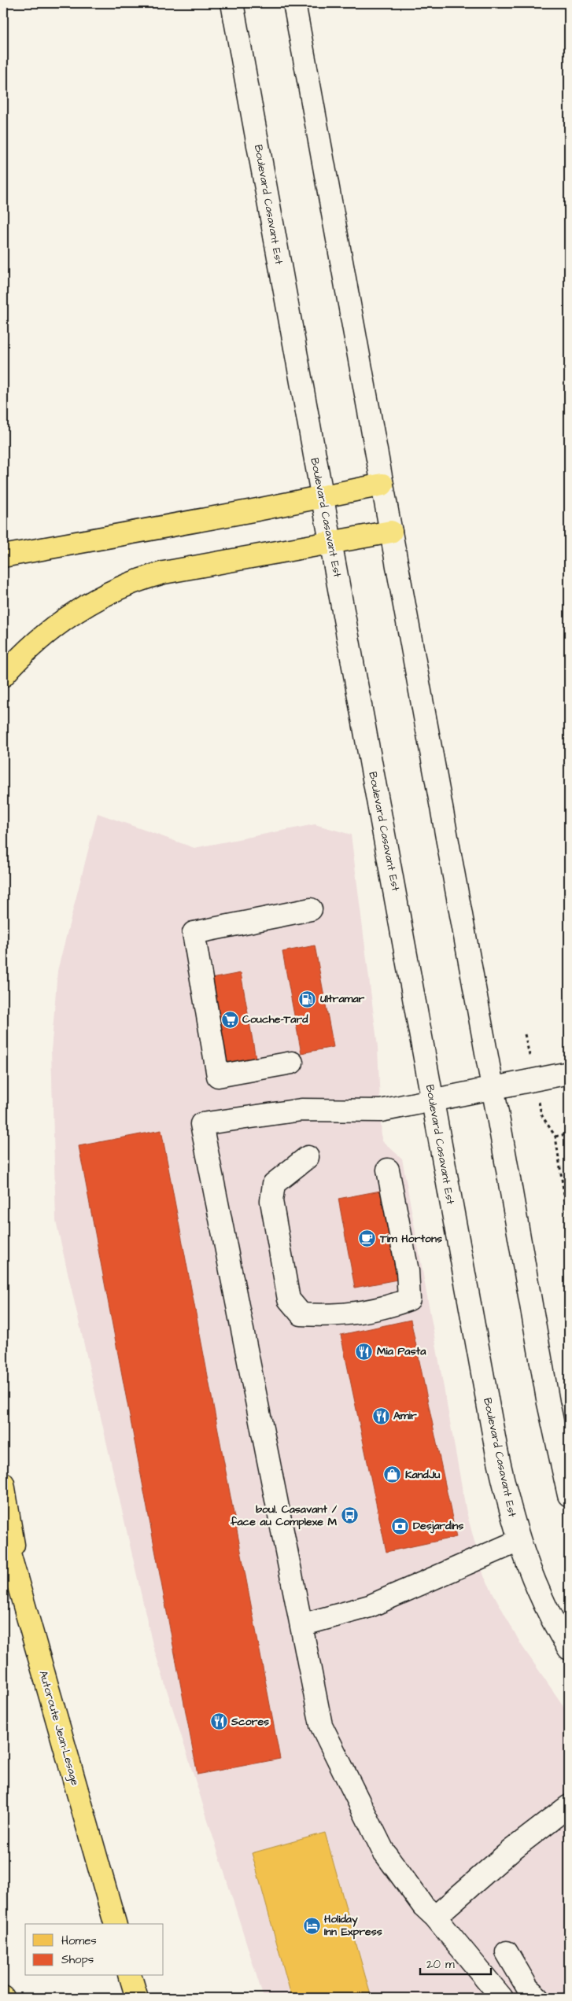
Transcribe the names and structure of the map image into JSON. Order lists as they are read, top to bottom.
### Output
{
  "streets": {
    "highway": ["Autoroute Jean-Lesage"],
    "street": ["Boulevard Casavant Est"]
  },
  "places": {
    "fuel station": ["Ultramar"],
    "supermarket": ["Couche-Tard"],
    "cafe": ["Tim Hortons"],
    "restaurant": ["Mia Pasta", "Amir", "Scores"],
    "shop": ["KandJu"],
    "bus stop": ["boul. Casavant / face au Complexe M"],
    "bank": ["Desjardins"],
    "hotel": ["Holiday Inn Express"]
  },
  "legend": ["Homes", "Shops"],
  "scale_bar": "20 m"
}
